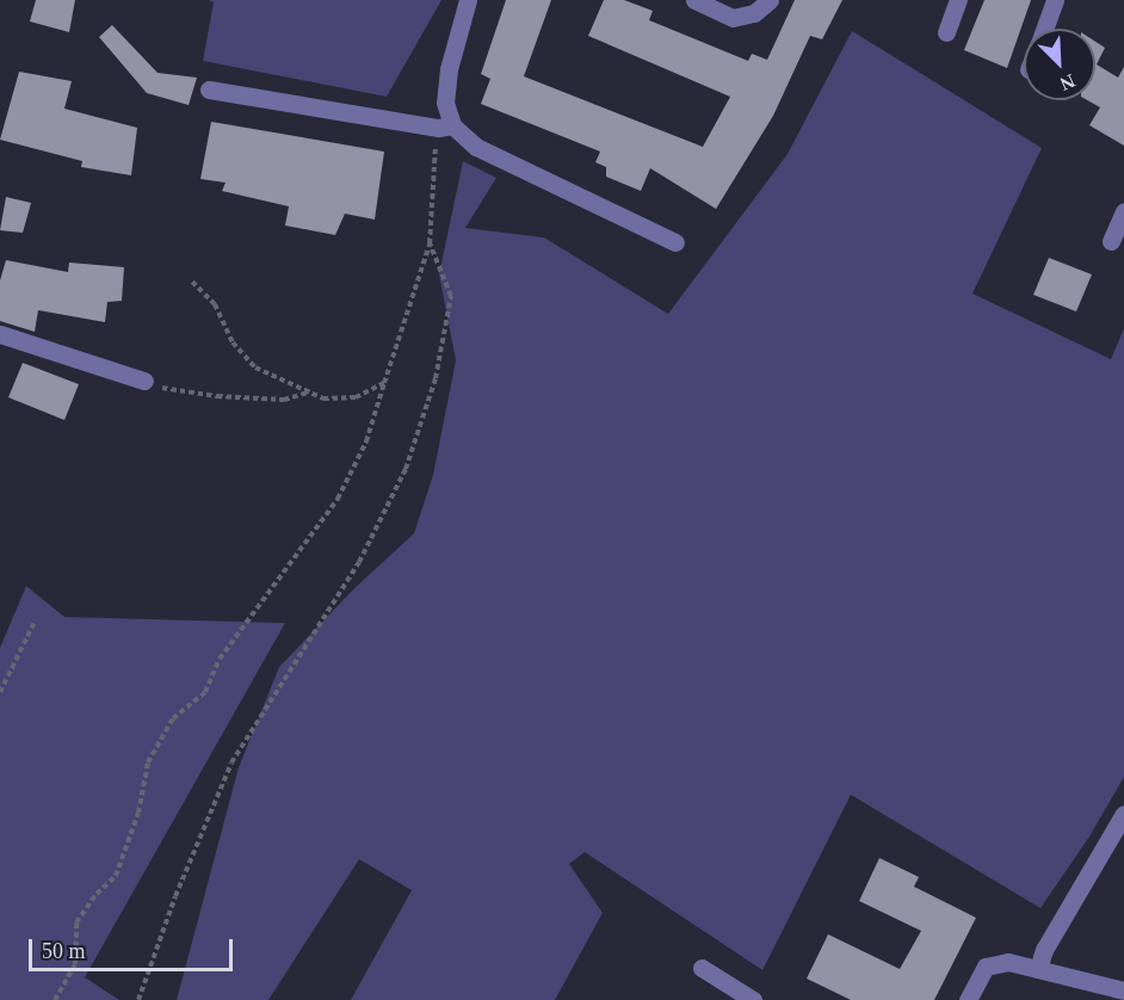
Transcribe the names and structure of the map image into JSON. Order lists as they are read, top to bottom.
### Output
{
  "scale_bar": "50 m",
  "north": "bottom right"
}
